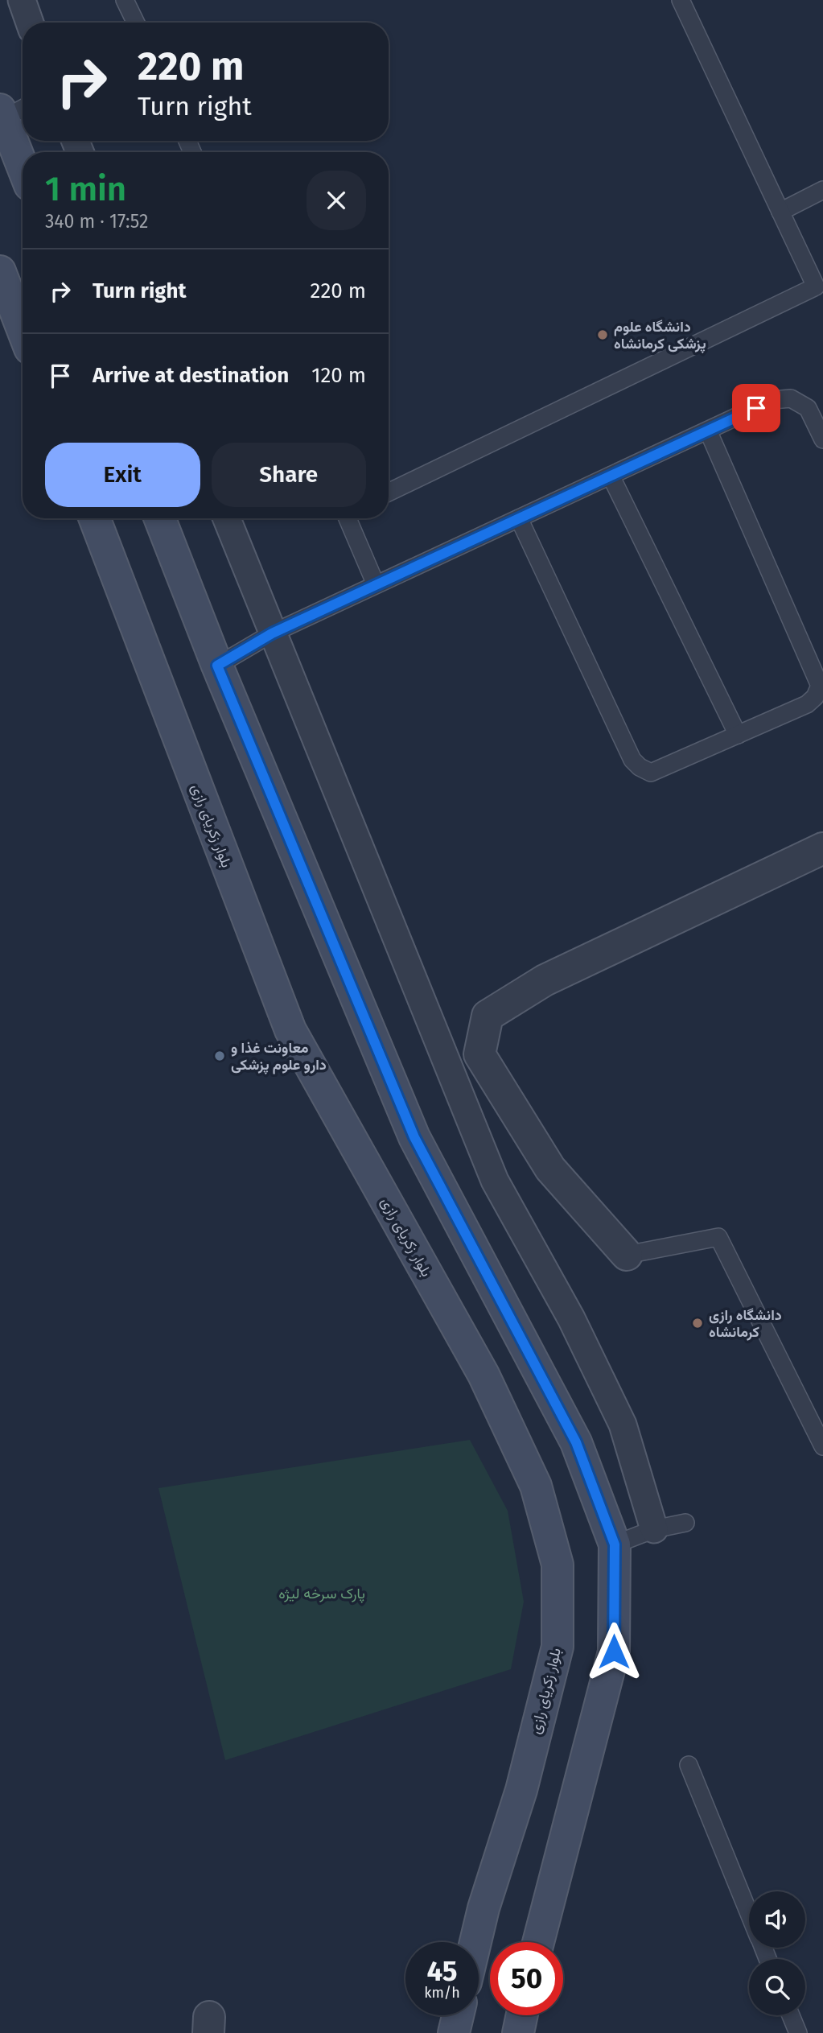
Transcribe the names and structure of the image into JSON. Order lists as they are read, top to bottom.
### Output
{
  "streets": {
    "main road": ["بلوار زکریای رازی"]
  },
  "parks": ["پارک سرخه لیژه"],
  "places": ["دانشگاه علوم پزشکی کرمانشاه", "معاونت غذا و دارو علوم پزشکی", "دانشگاه رازی کرمانشاه"],
  "page": {
    "turn": ["220 m", "Turn right"],
    "heading": ["1 min", "340 m · 17:52"],
    "list": [
      {
        "name": "Turn right",
        "value": "220 m"
      },
      {
        "name": "Arrive at destination",
        "value": "120 m"
      }
    ],
    "buttons": ["Exit", "Share"],
    "speed": "45 km/h",
    "limit": "50"
  }
}
